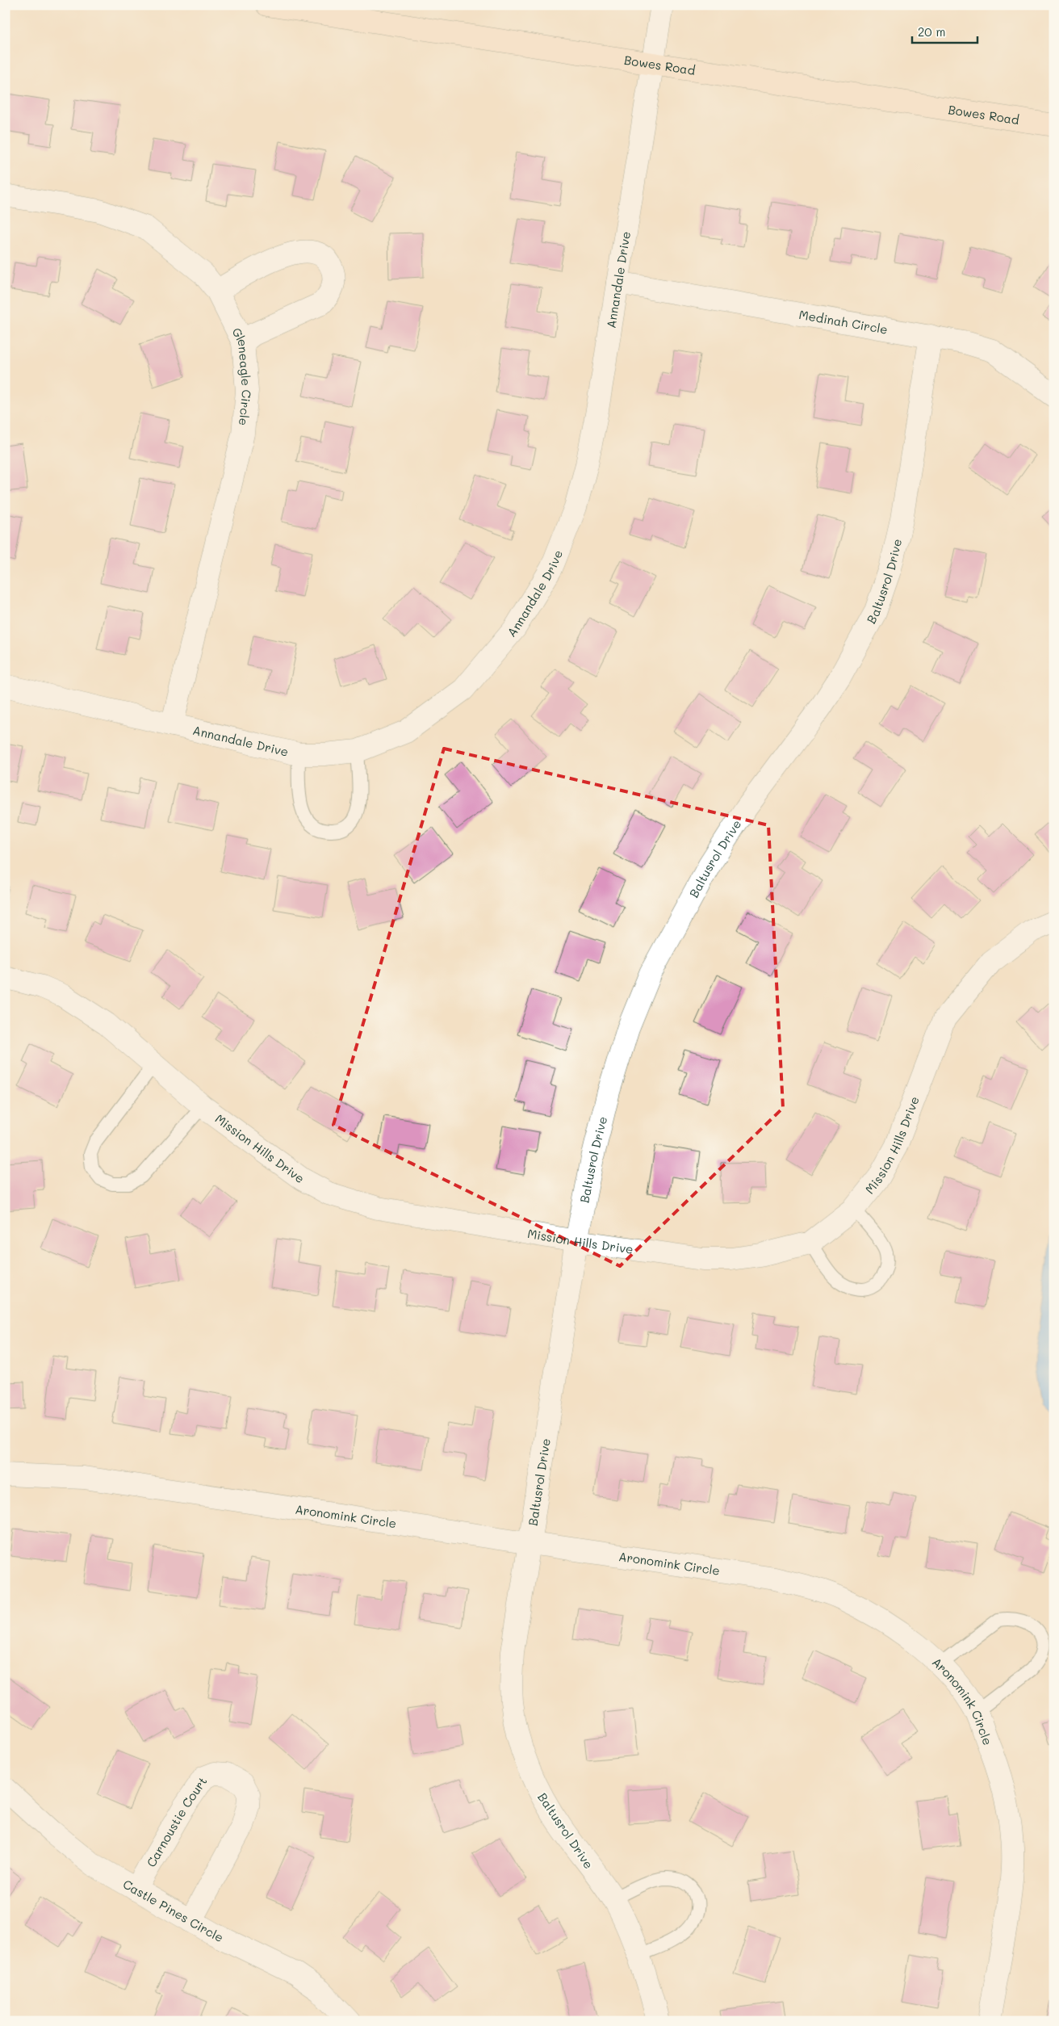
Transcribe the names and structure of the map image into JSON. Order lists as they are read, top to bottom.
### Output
{
  "streets": {
    "main road": ["Bowes Road"],
    "street": [
      "Annandale Drive",
      "Medinah Circle",
      "Gleneagle Circle",
      "Baltusrol Drive",
      "Mission Hills Drive",
      "Aronomink Circle",
      "Carnoustie Court",
      "Castle Pines Circle"
    ]
  },
  "crossings": [
    ["Bowes Road", "Annandale Drive"],
    ["Annandale Drive", "Medinah Circle"],
    ["Annandale Drive", "Gleneagle Circle"],
    ["Medinah Circle", "Baltusrol Drive"],
    ["Baltusrol Drive", "Mission Hills Drive"],
    ["Baltusrol Drive", "Aronomink Circle"],
    ["Carnoustie Court", "Castle Pines Circle"]
  ],
  "scale_bar": "20 m"
}
